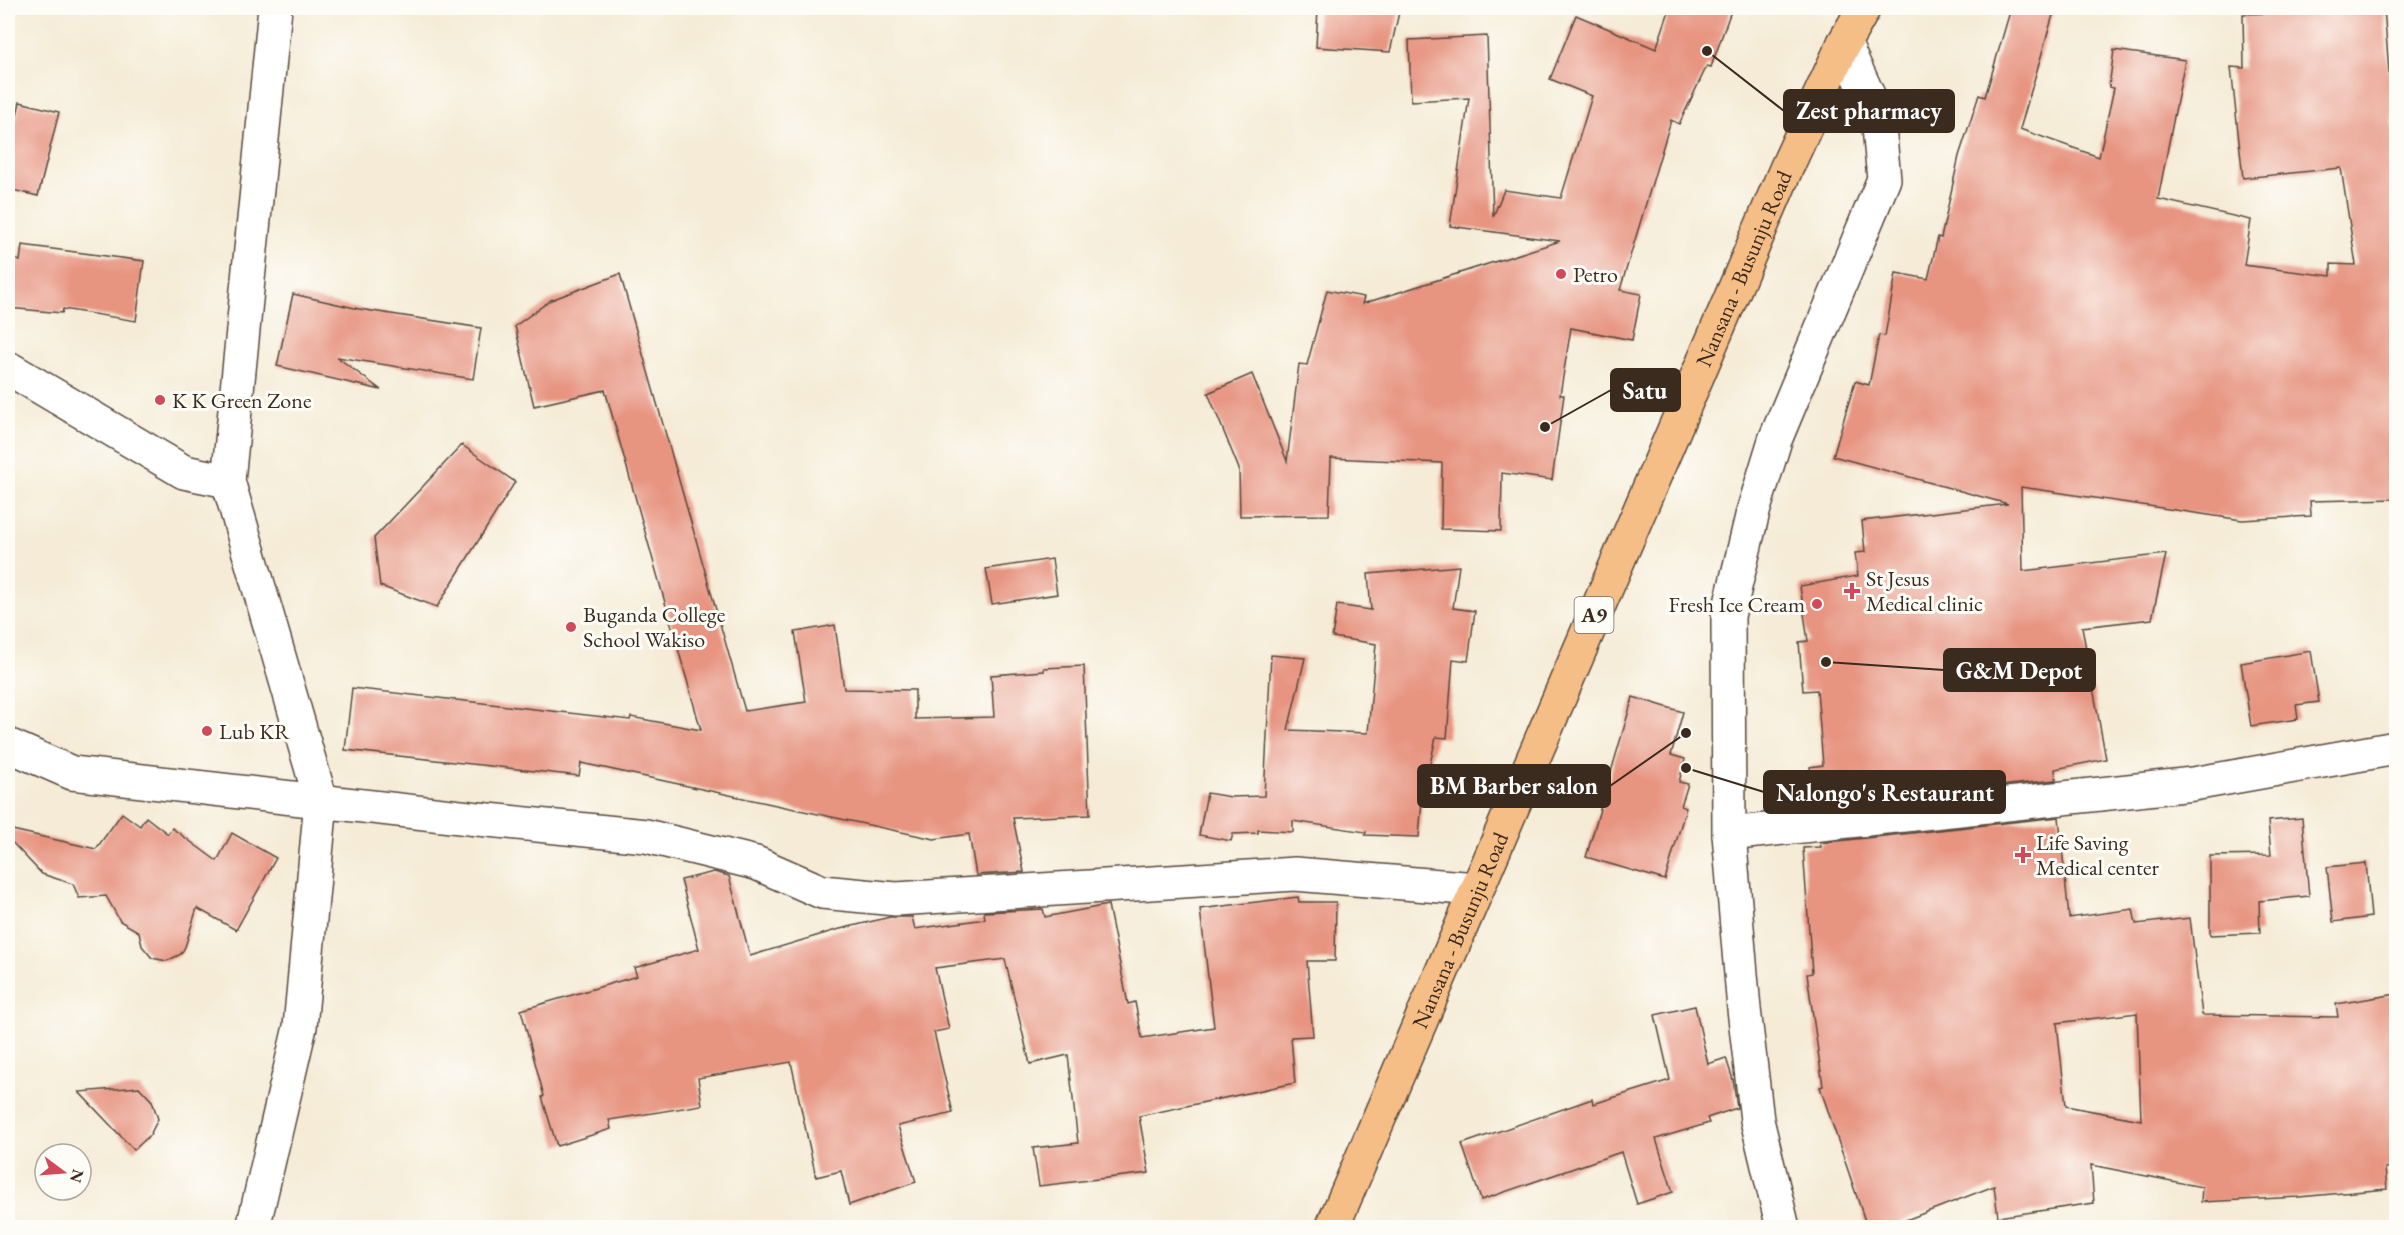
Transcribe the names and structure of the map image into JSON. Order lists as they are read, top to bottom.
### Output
{
  "streets": {
    "main road": ["Nansana - Busunju Road", "A9"]
  },
  "places": {
    "other": [
      "Zest pharmacy",
      "Petro",
      "K K Green Zone",
      "Satu",
      "Fresh Ice Cream",
      "Buganda College School Wakiso",
      "G&M Depot",
      "Lub KR",
      "BM Barber salon",
      "Nalongo's Restaurant"
    ],
    "health": ["St Jesus Medical clinic", "Life Saving Medical center"]
  },
  "north": "right"
}
